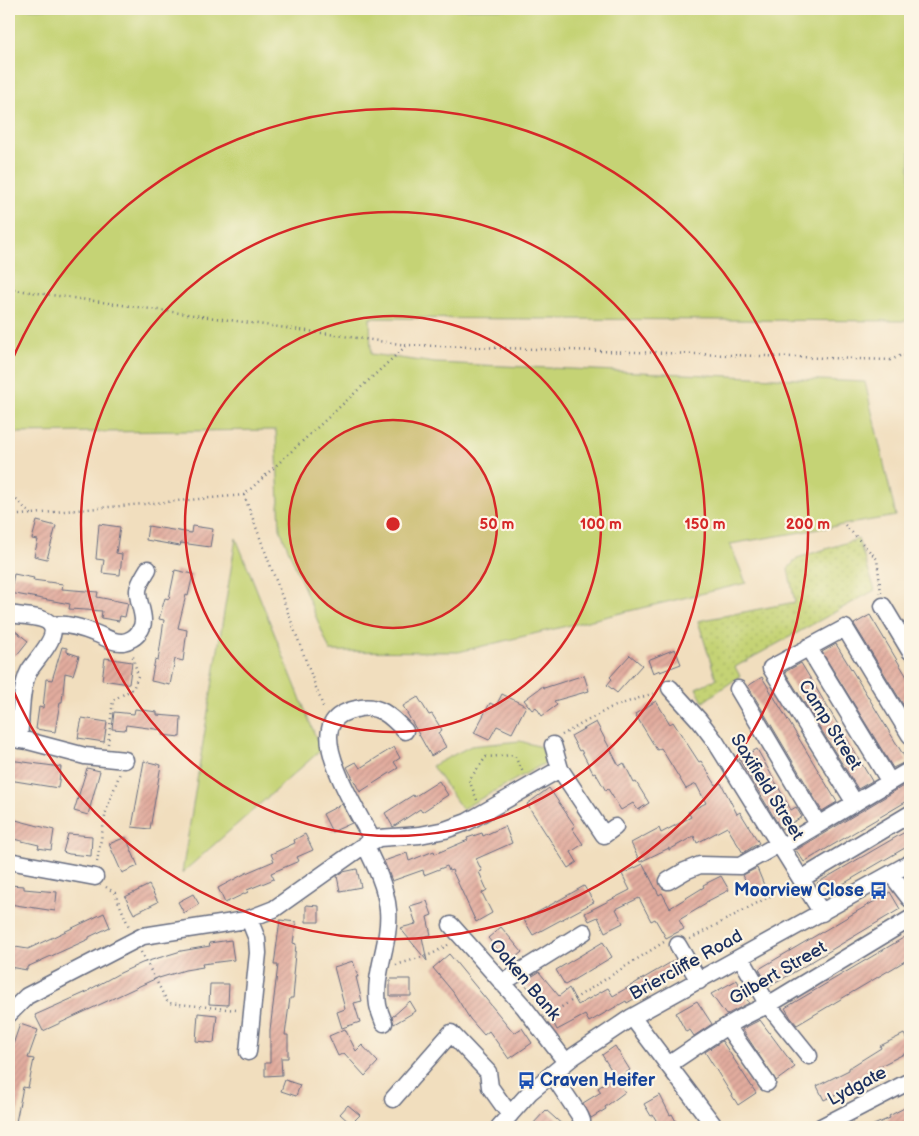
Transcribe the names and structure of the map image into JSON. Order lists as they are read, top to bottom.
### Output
{
  "streets": {
    "street": [
      "Camp Street",
      "Saxifield Street",
      "Briercliffe Road",
      "Gilbert Street",
      "Oaken Bank",
      "Lydgate"
    ]
  },
  "crossings": [
    ["Saxifield Street", "Briercliffe Road"],
    ["Briercliffe Road", "Oaken Bank"]
  ],
  "places": {
    "bus stop": ["Moorview Close", "Craven Heifer"]
  },
  "rings": [
    "50 m",
    "100 m",
    "150 m",
    "200 m"
  ]
}
